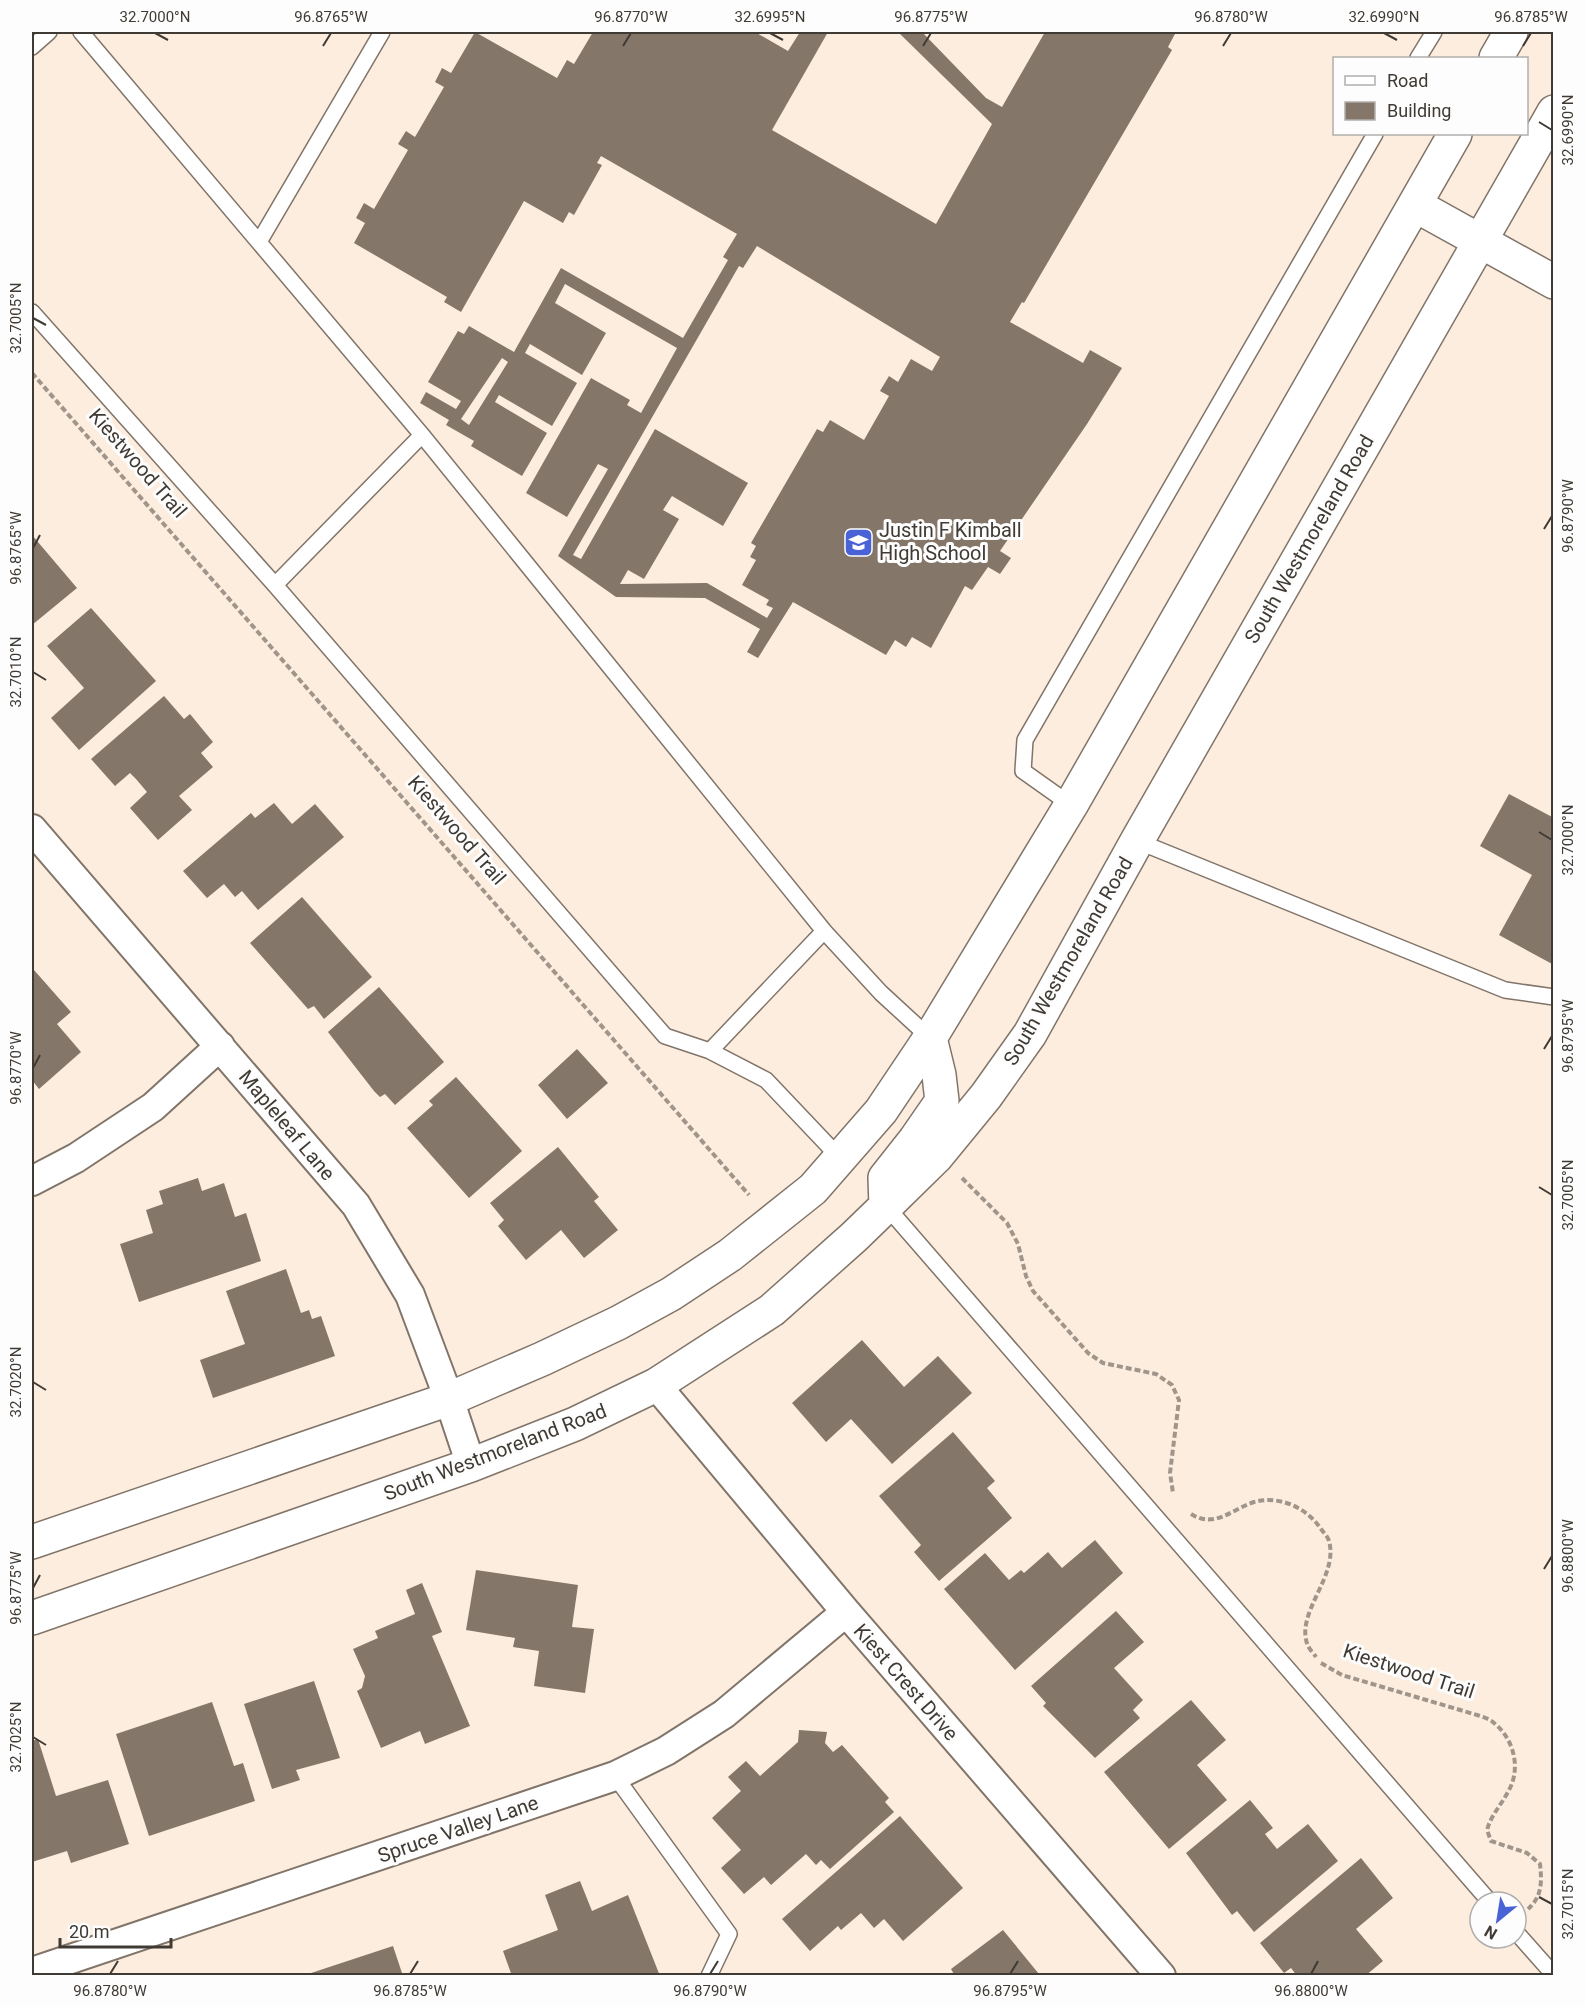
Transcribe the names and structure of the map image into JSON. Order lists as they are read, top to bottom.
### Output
{
  "streets": {
    "main road": ["South Westmoreland Road"],
    "street": ["Mapleleaf Lane", "Kiest Crest Drive", "Spruce Valley Lane"],
    "path": ["Kiestwood Trail"]
  },
  "crossings": [
    ["South Westmoreland Road", "Mapleleaf Lane"],
    ["South Westmoreland Road", "Kiest Crest Drive"],
    ["Kiest Crest Drive", "Spruce Valley Lane"]
  ],
  "places": {
    "school or university": ["Justin F Kimball High School"]
  },
  "legend": ["Road", "Building"],
  "scale_bar": "20 m",
  "north": "bottom left",
  "coordinates": [
    "32.7000°N",
    "96.8765°W",
    "96.8770°W",
    "32.6995°N",
    "96.8775°W",
    "96.8780°W",
    "32.6990°N",
    "96.8785°W",
    "32.7005°N",
    "96.8790°W",
    "32.7010°N",
    "96.8795°W",
    "32.7020°N",
    "96.8800°W",
    "32.7025°N",
    "32.7015°N"
  ]
}
